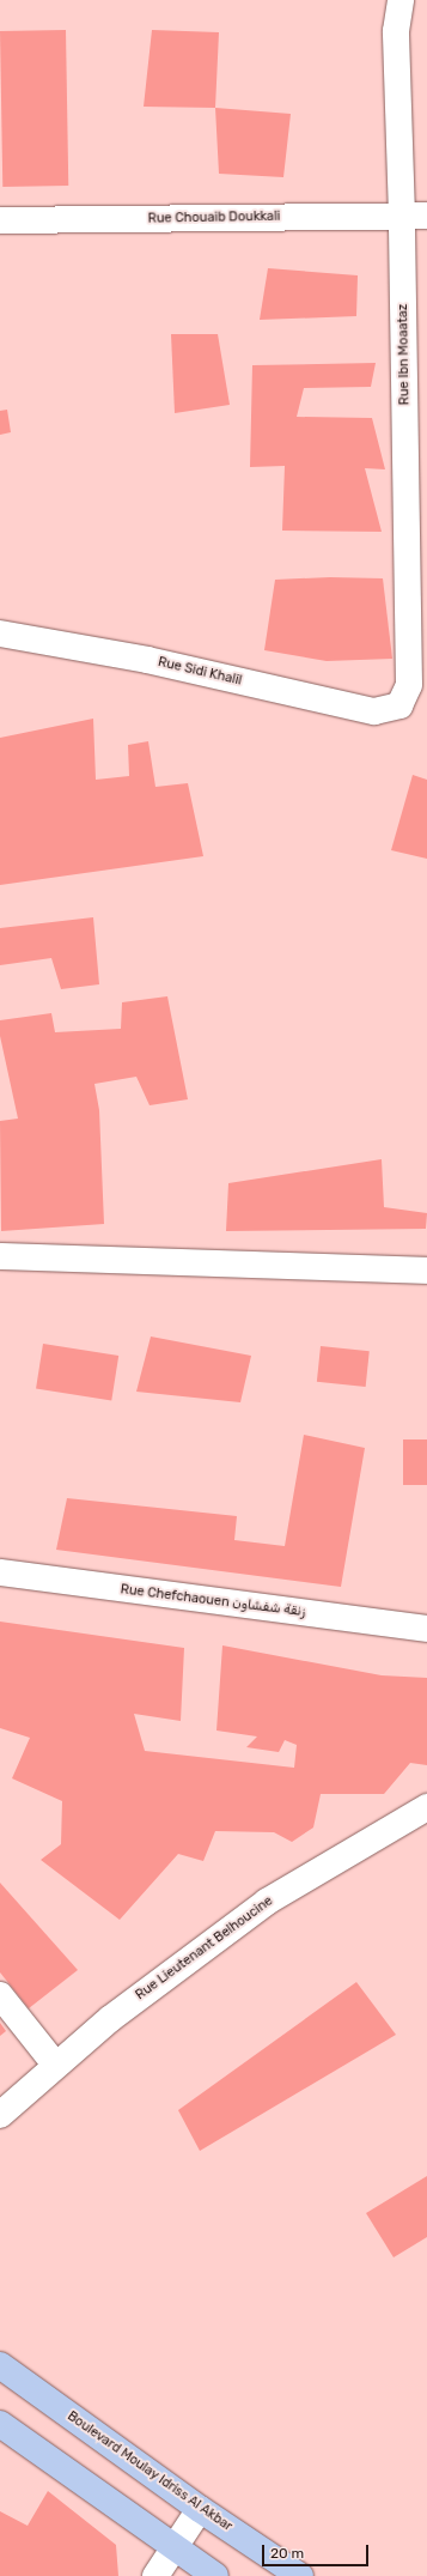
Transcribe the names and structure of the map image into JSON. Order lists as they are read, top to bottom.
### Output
{
  "streets": {
    "main road": ["Boulevard Moulay Idriss Al Akbar"],
    "street": [
      "Rue Chouaib Doukkali",
      "Rue Ibn Moaataz",
      "Rue Sidi Khalil",
      "Rue Chefchaouen زنقة شفشاون",
      "Rue Lieutenant Belhoucine"
    ]
  },
  "crossings": [
    ["Rue Chouaib Doukkali", "Rue Ibn Moaataz"],
    ["Rue Ibn Moaataz", "Rue Sidi Khalil"]
  ],
  "scale_bar": "20 m"
}
